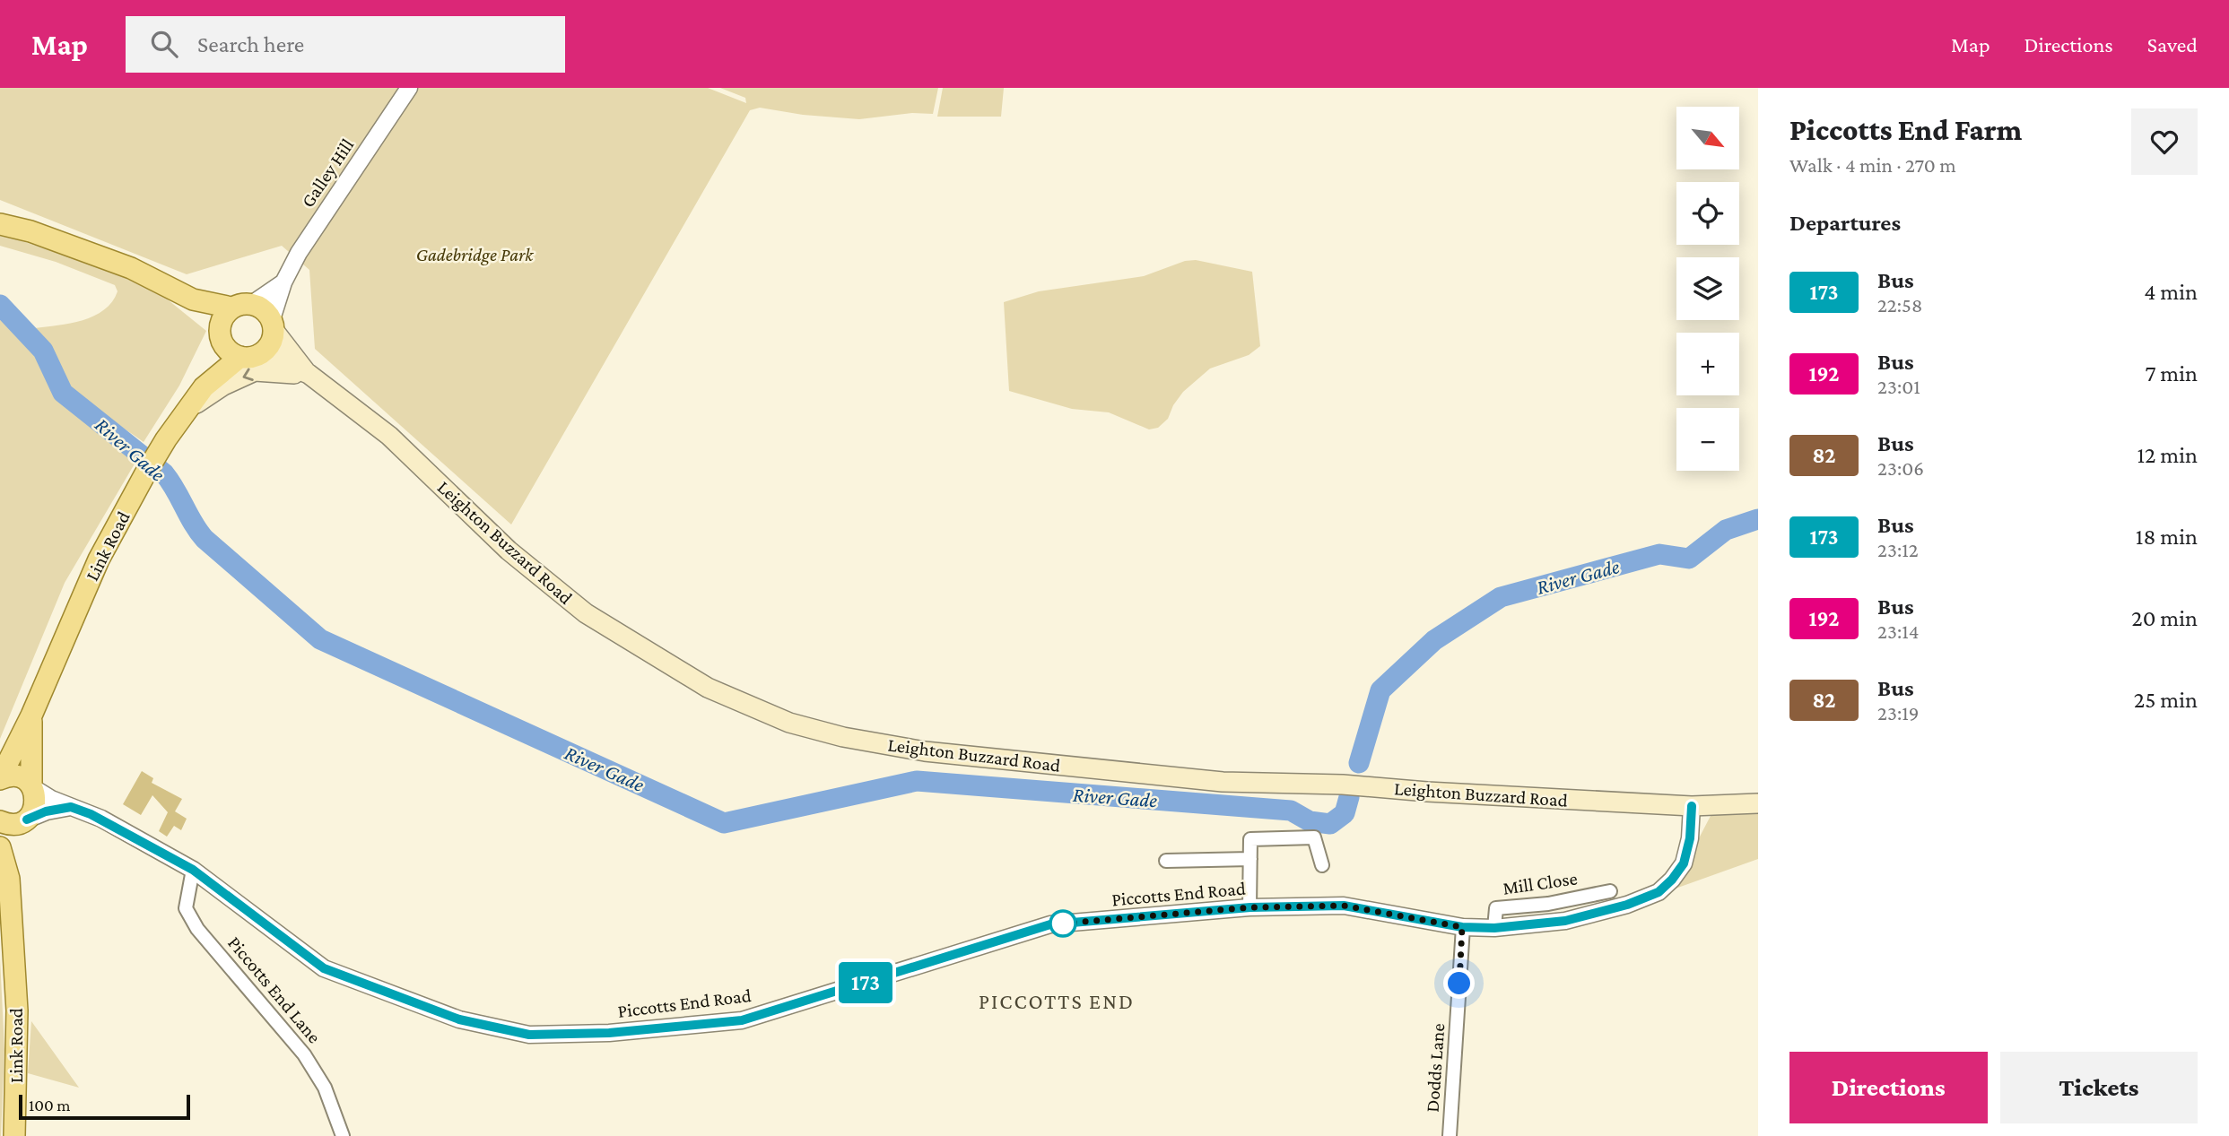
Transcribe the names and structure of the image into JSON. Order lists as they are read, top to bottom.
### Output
{
  "streets": {
    "main road": ["Leighton Buzzard Road", "Link Road"],
    "street": [
      "Galley Hill",
      "Mill Close",
      "Piccotts End Road",
      "Piccotts End Lane",
      "Dodds Lane"
    ]
  },
  "crossings": [
    ["Galley Hill", "Leighton Buzzard Road"],
    ["Galley Hill", "Link Road"],
    ["Leighton Buzzard Road", "Link Road"],
    ["Leighton Buzzard Road", "Piccotts End Road"],
    ["Link Road", "Piccotts End Road"],
    ["Mill Close", "Piccotts End Road"],
    ["Piccotts End Road", "Piccotts End Lane"],
    ["Piccotts End Road", "Dodds Lane"]
  ],
  "districts": ["PICCOTTS END"],
  "water": ["River Gade"],
  "parks": ["Gadebridge Park"],
  "lines": ["bus line 173"],
  "scale_bar": "100 m",
  "north": "bottom right",
  "page": {
    "header": "Map",
    "search": "Search here",
    "nav": ["Map", "Directions", "Saved"],
    "on_map": "173",
    "heading": [
      ["Piccotts End Farm", "Walk · 4 min · 270 m"],
      "Departures"
    ],
    "map_buttons": ["+", "−"],
    "list": [
      {
        "mark": "173",
        "name": "Bus",
        "note": "22:58",
        "value": "4 min"
      },
      {
        "mark": "192",
        "name": "Bus",
        "note": "23:01",
        "value": "7 min"
      },
      {
        "mark": "82",
        "name": "Bus",
        "note": "23:06",
        "value": "12 min"
      },
      {
        "mark": "173",
        "name": "Bus",
        "note": "23:12",
        "value": "18 min"
      },
      {
        "mark": "192",
        "name": "Bus",
        "note": "23:14",
        "value": "20 min"
      },
      {
        "mark": "82",
        "name": "Bus",
        "note": "23:19",
        "value": "25 min"
      }
    ],
    "buttons": ["Directions", "Tickets"],
    "scale": "100 m"
  }
}
